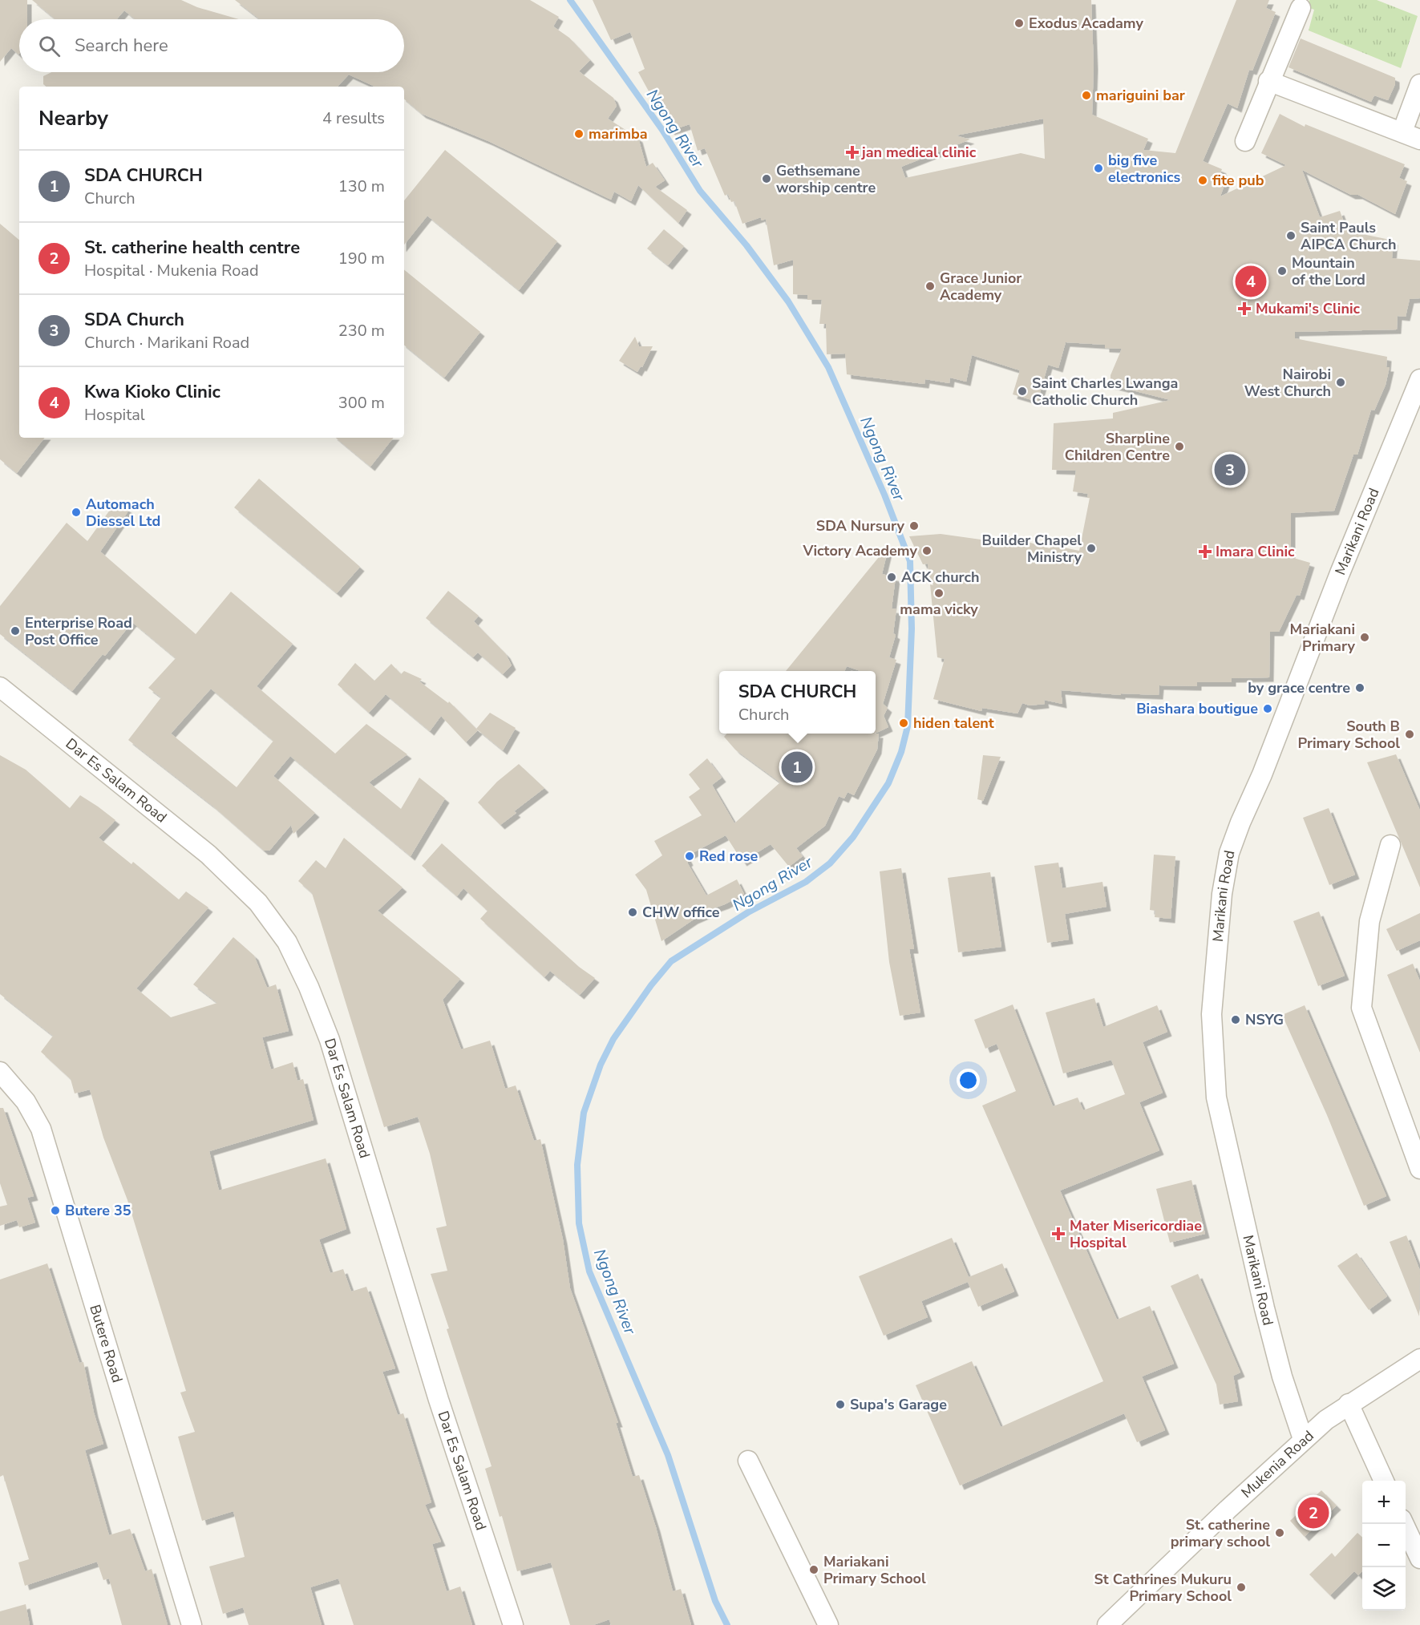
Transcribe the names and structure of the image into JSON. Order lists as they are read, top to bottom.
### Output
{
  "streets": {
    "street": [
      "Marikani Road",
      "Dar Es Salam Road",
      "Butere Road",
      "Mukenia Road"
    ]
  },
  "crossings": [
    ["Marikani Road", "Mukenia Road"]
  ],
  "water": ["Ngong River"],
  "places": {
    "other": [
      "Exodus Acadamy",
      "mariguini bar",
      "marimba",
      "big five electronics",
      "Gethsemane worship centre",
      "fite pub",
      "Saint Pauls AIPCA Church",
      "Mountain of the Lord",
      "Grace Junior Academy",
      "Nairobi West Church",
      "Saint Charles Lwanga Catholic Church",
      "Sharpline Children Centre",
      "Automach Diessel Ltd",
      "SDA Nursury",
      "Builder Chapel Ministry",
      "Victory Academy",
      "ACK church",
      "mama vicky",
      "Enterprise Road Post Office",
      "Mariakani Primary",
      "by grace centre",
      "Biashara boutigue",
      "hiden talent",
      "South B Primary School",
      "Red rose",
      "CHW office",
      "NSYG",
      "Butere 35",
      "Supa's Garage",
      "St. catherine primary school",
      "Mariakani Primary School",
      "St Cathrines Mukuru Primary School"
    ],
    "health": [
      "jan medical clinic",
      "Mukami's Clinic",
      "Imara Clinic",
      "Mater Misericordiae Hospital"
    ]
  },
  "page": {
    "search": "Search here",
    "heading": ["Nearby", "4 results"],
    "list": [
      {
        "mark": "1",
        "name": "SDA CHURCH",
        "note": "Church",
        "value": "130 m"
      },
      {
        "mark": "2",
        "name": "St. catherine health centre",
        "note": "Hospital · Mukenia Road",
        "value": "190 m"
      },
      {
        "mark": "3",
        "name": "SDA Church",
        "note": "Church · Marikani Road",
        "value": "230 m"
      },
      {
        "mark": "4",
        "name": "Kwa Kioko Clinic",
        "note": "Hospital",
        "value": "300 m"
      }
    ],
    "pins": [
      "4",
      "3",
      "1",
      "2"
    ],
    "popup": ["SDA CHURCH", "Church"],
    "map_buttons": ["+", "−"]
  }
}
